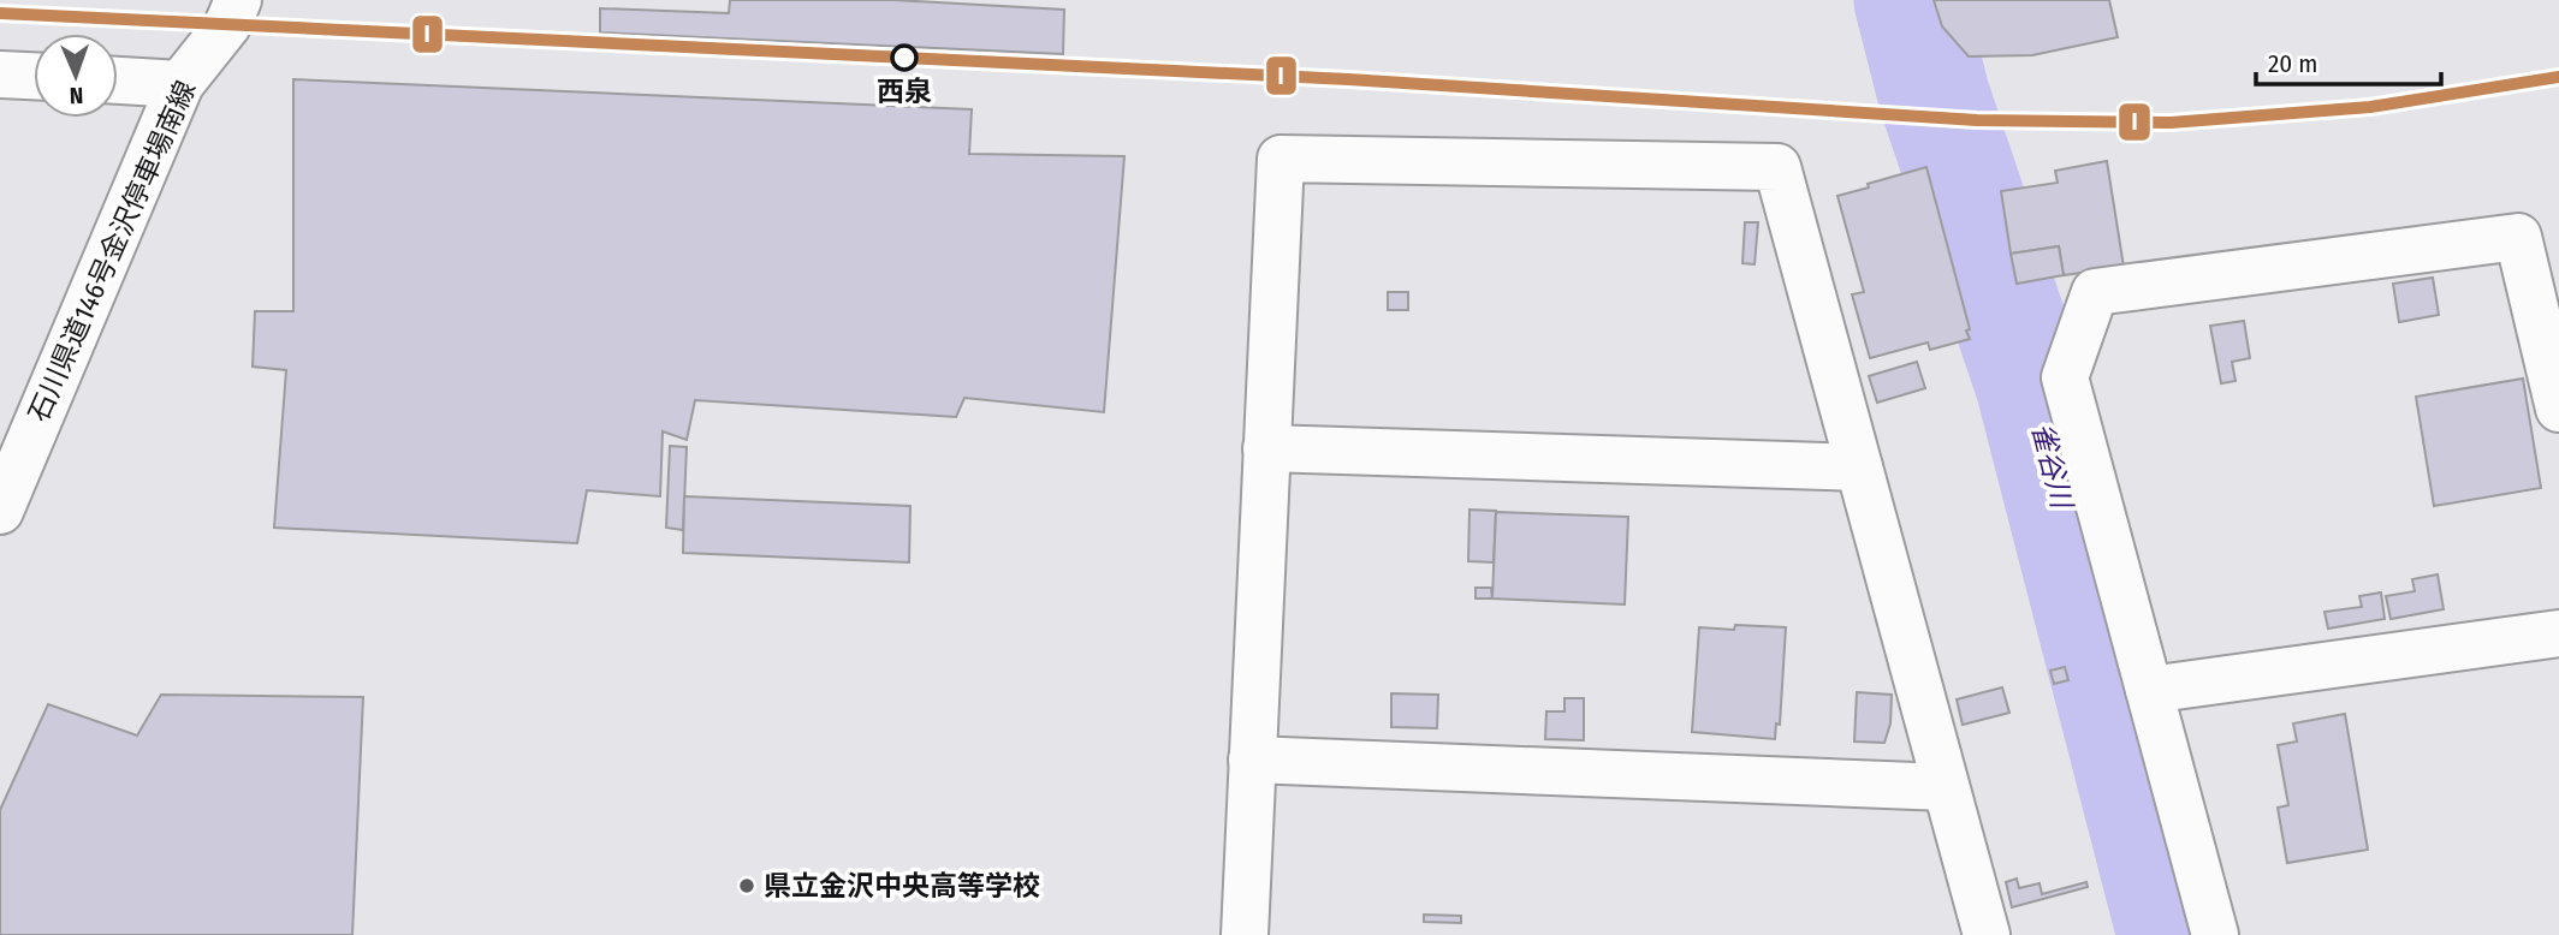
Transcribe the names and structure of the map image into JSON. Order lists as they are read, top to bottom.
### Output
{
  "streets": {
    "street": ["石川県道146号金沢停車場南線"]
  },
  "water": ["雀谷川"],
  "places": ["西泉", "県立金沢中央高等学校"],
  "lines": ["transit line I"],
  "scale_bar": "20 m",
  "north": "bottom"
}
